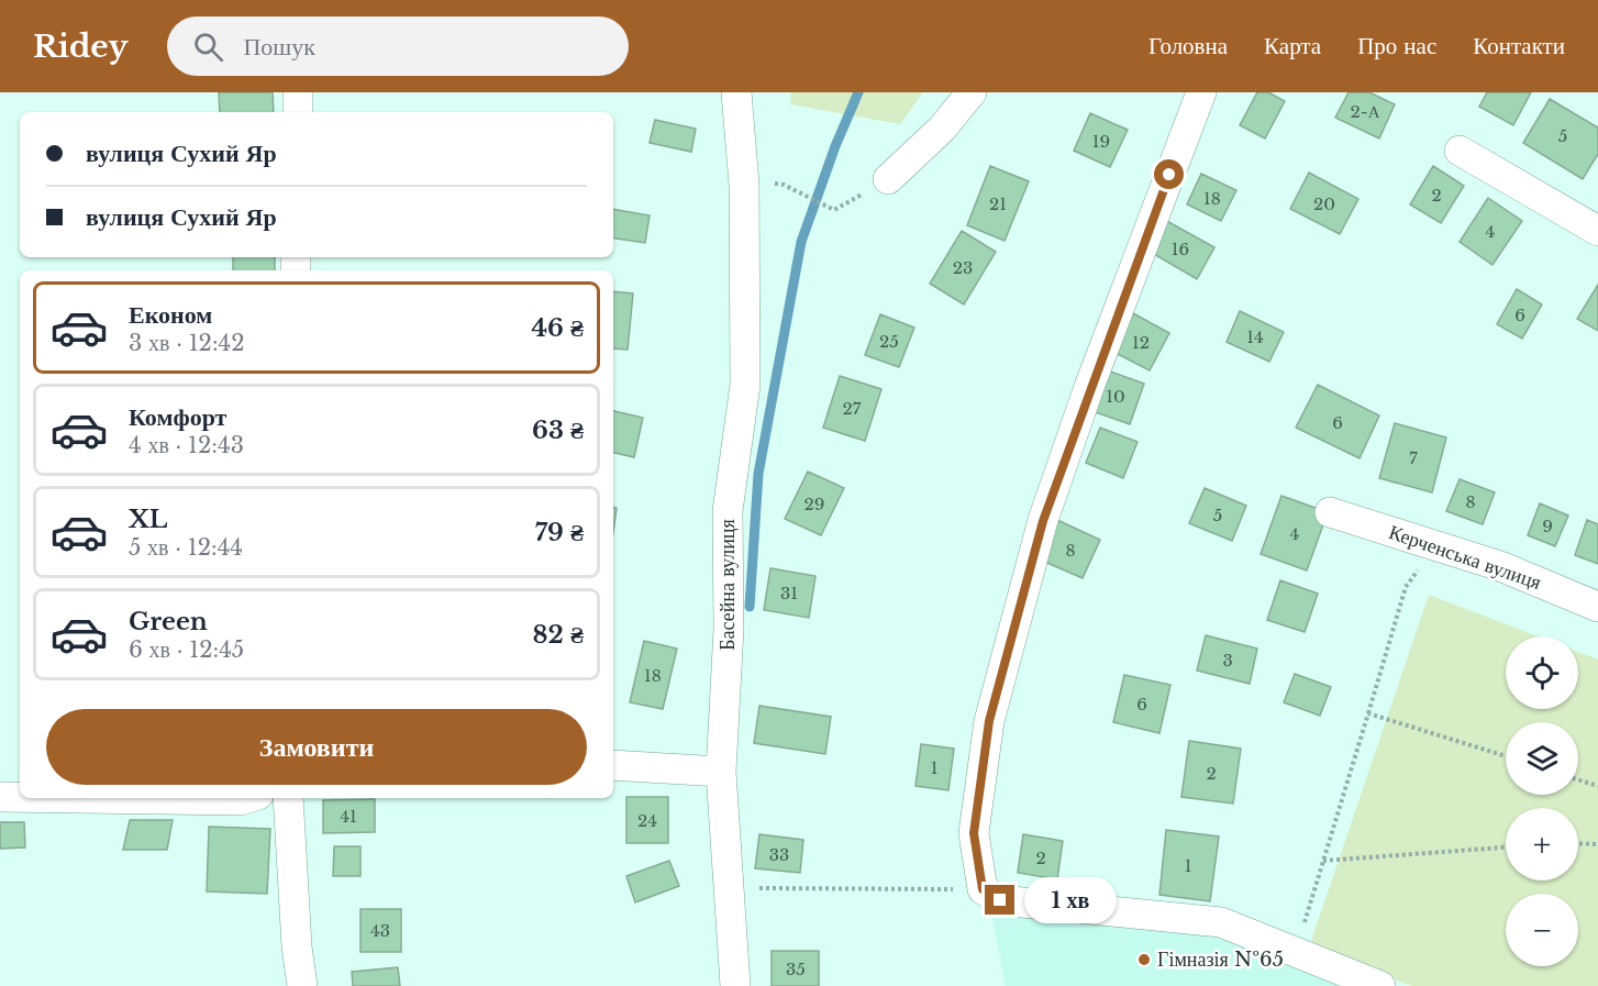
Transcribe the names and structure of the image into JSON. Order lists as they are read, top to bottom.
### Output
{
  "streets": {
    "street": ["Керченська вулиця", "Басейна вулиця"]
  },
  "places": ["Гімназія №65"],
  "house_numbers": [
    "2-А",
    "5",
    "19",
    "2",
    "18",
    "21",
    "20",
    "4",
    "16",
    "23",
    "6",
    "14",
    "25",
    "12",
    "10",
    "27",
    "6",
    "7",
    "8",
    "29",
    "5",
    "9",
    "4",
    "8",
    "31",
    "3",
    "18",
    "6",
    "1",
    "2",
    "41",
    "24",
    "33",
    "2",
    "1",
    "43",
    "35"
  ],
  "page": {
    "header": "Ridey",
    "search": "Пошук",
    "nav": [
      "Головна",
      "Карта",
      "Про нас",
      "Контакти"
    ],
    "banner": ["вулиця Сухий Яр", "вулиця Сухий Яр"],
    "list": [
      {
        "name": "Економ",
        "note": "3 хв · 12:42",
        "value": "46 ₴"
      },
      {
        "name": "Комфорт",
        "note": "4 хв · 12:43",
        "value": "63 ₴"
      },
      {
        "name": "XL",
        "note": "5 хв · 12:44",
        "value": "79 ₴"
      },
      {
        "name": "Green",
        "note": "6 хв · 12:45",
        "value": "82 ₴"
      }
    ],
    "map_buttons": ["+", "−"],
    "buttons": "Замовити",
    "bubble": "1 хв"
  }
}
